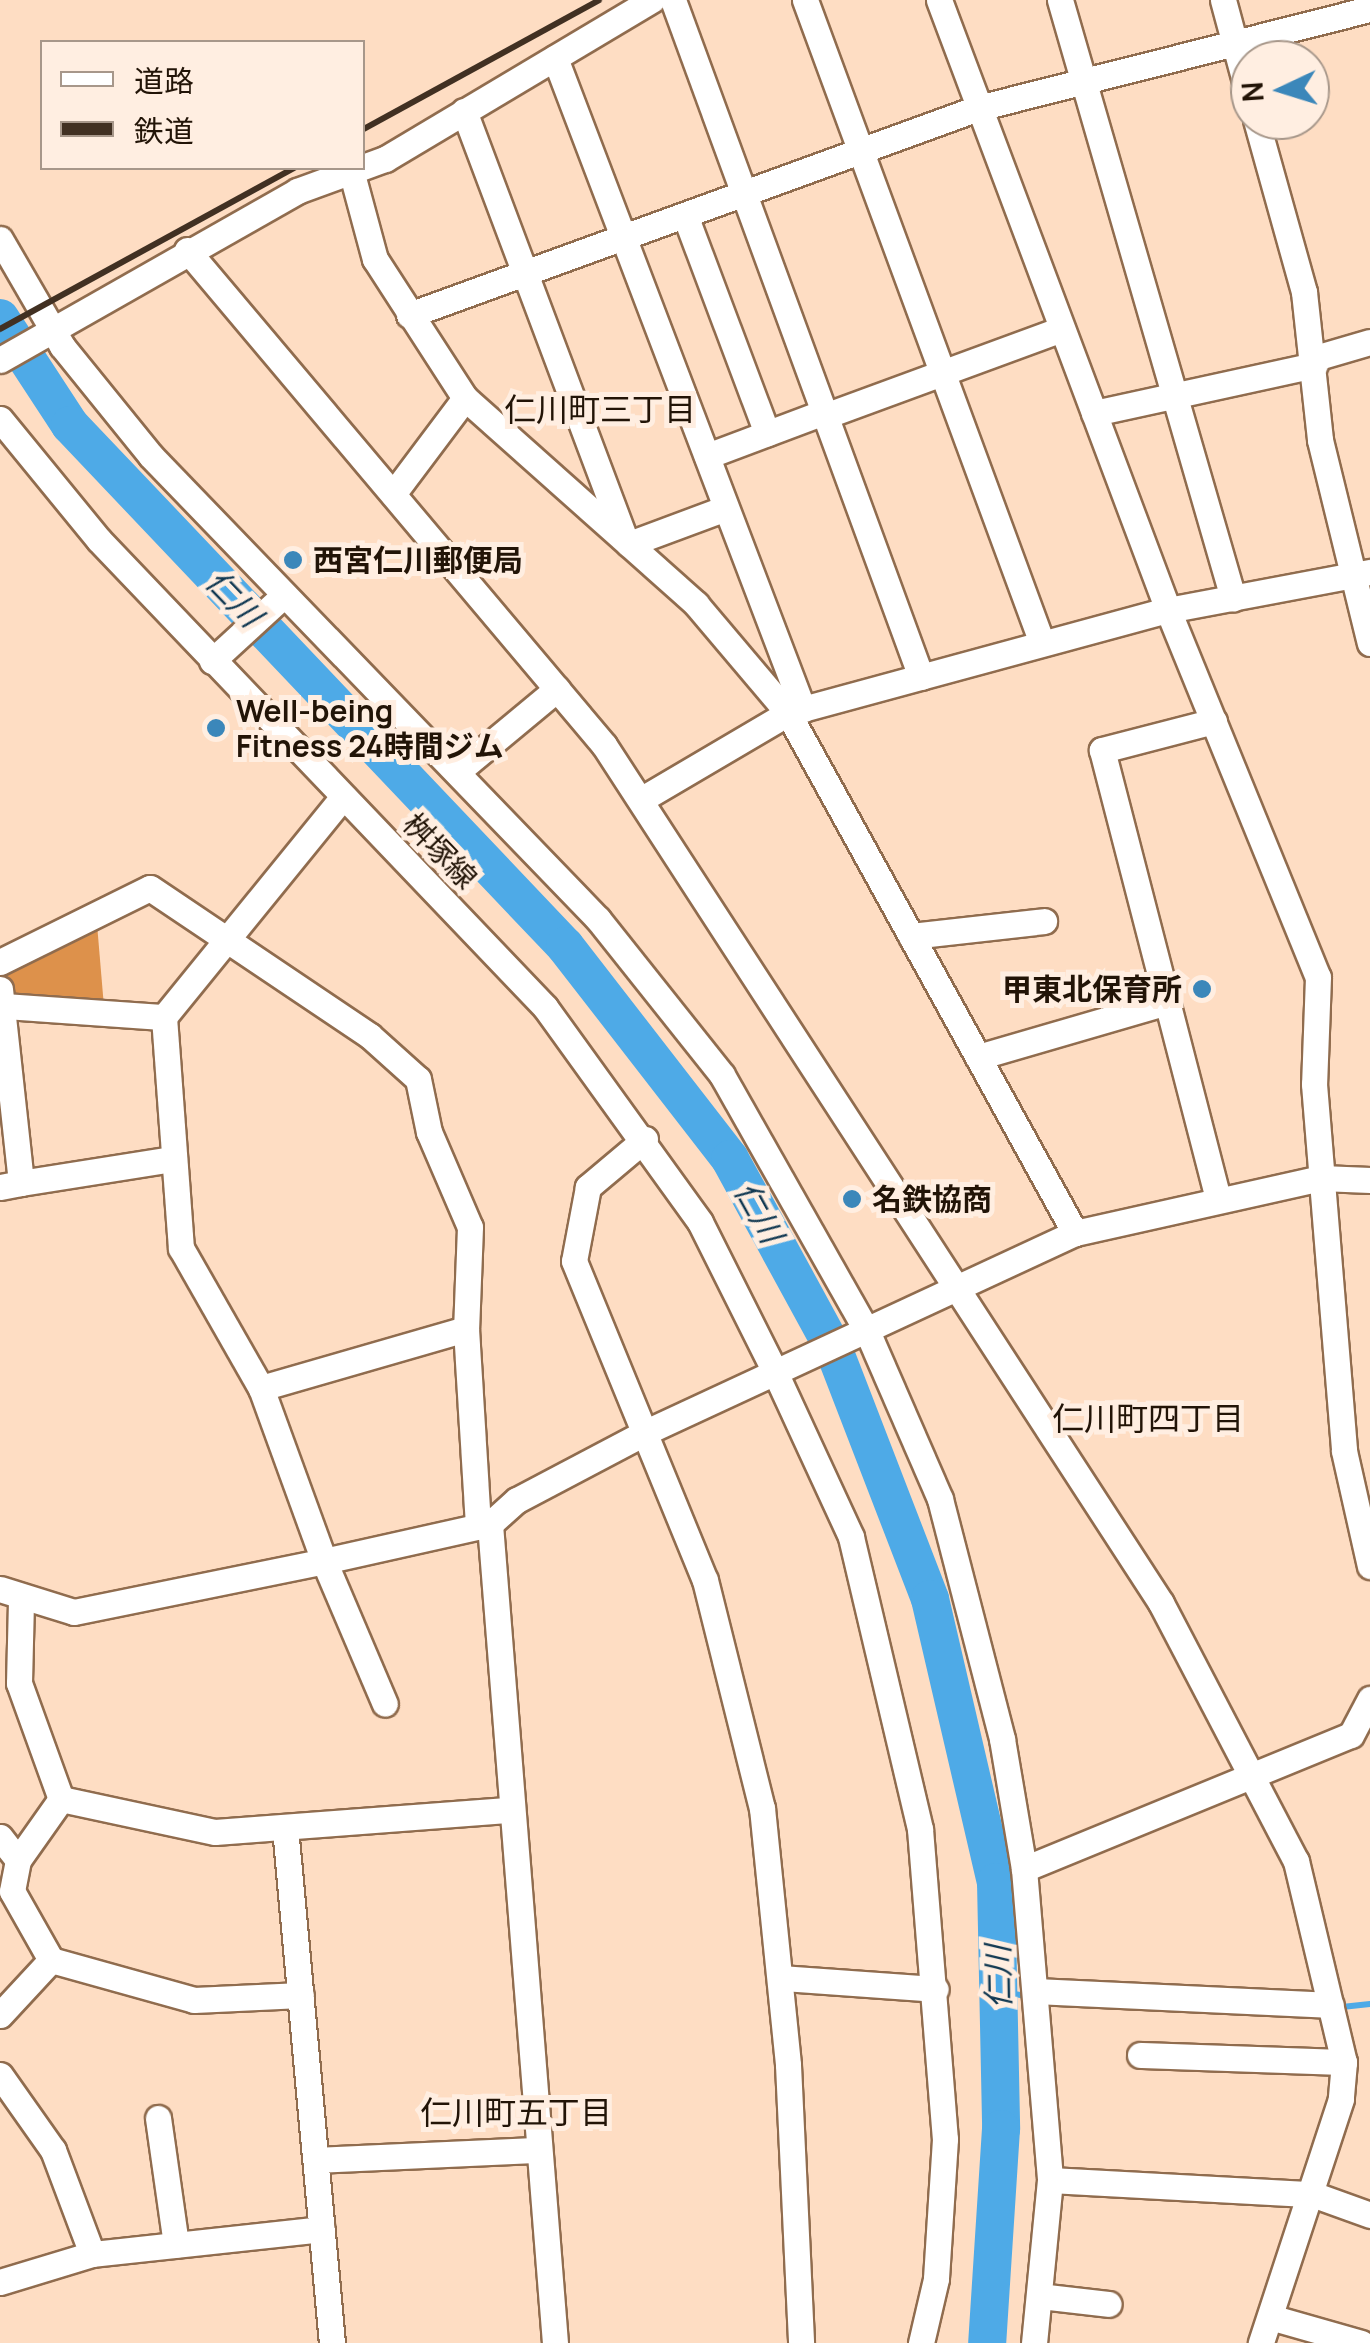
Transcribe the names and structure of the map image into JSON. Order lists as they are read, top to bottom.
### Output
{
  "streets": {
    "street": ["桝塚線"]
  },
  "districts": ["仁川町三丁目", "仁川町四丁目", "仁川町五丁目"],
  "water": ["仁川"],
  "places": [
    "西宮仁川郵便局",
    "Well-being Fitness 24時間ジム",
    "甲東北保育所",
    "名鉄協商"
  ],
  "legend": ["道路", "鉄道"],
  "north": "left"
}
